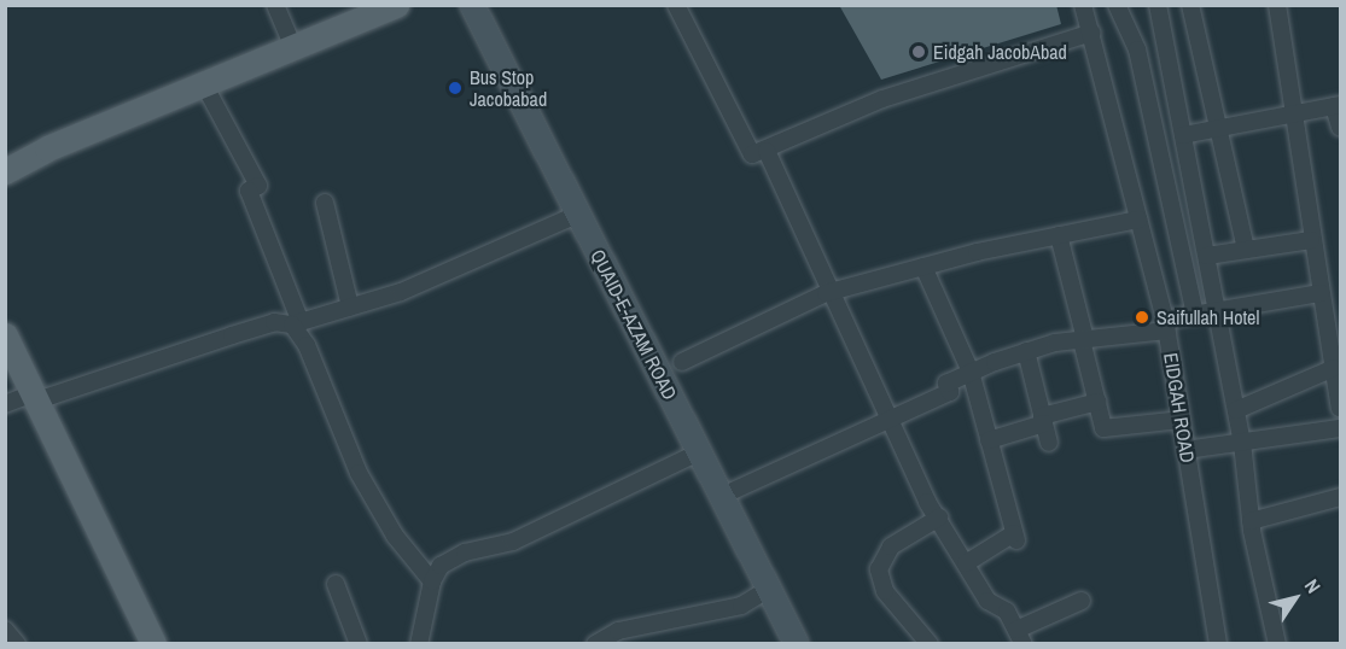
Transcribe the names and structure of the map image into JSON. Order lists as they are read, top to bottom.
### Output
{
  "streets": {
    "street": ["QUAID-E-AZAM ROAD", "EIDGAH ROAD"]
  },
  "places": ["Eidgah JacobAbad", "Bus Stop Jacobabad", "Saifullah Hotel"],
  "north": "top right"
}
